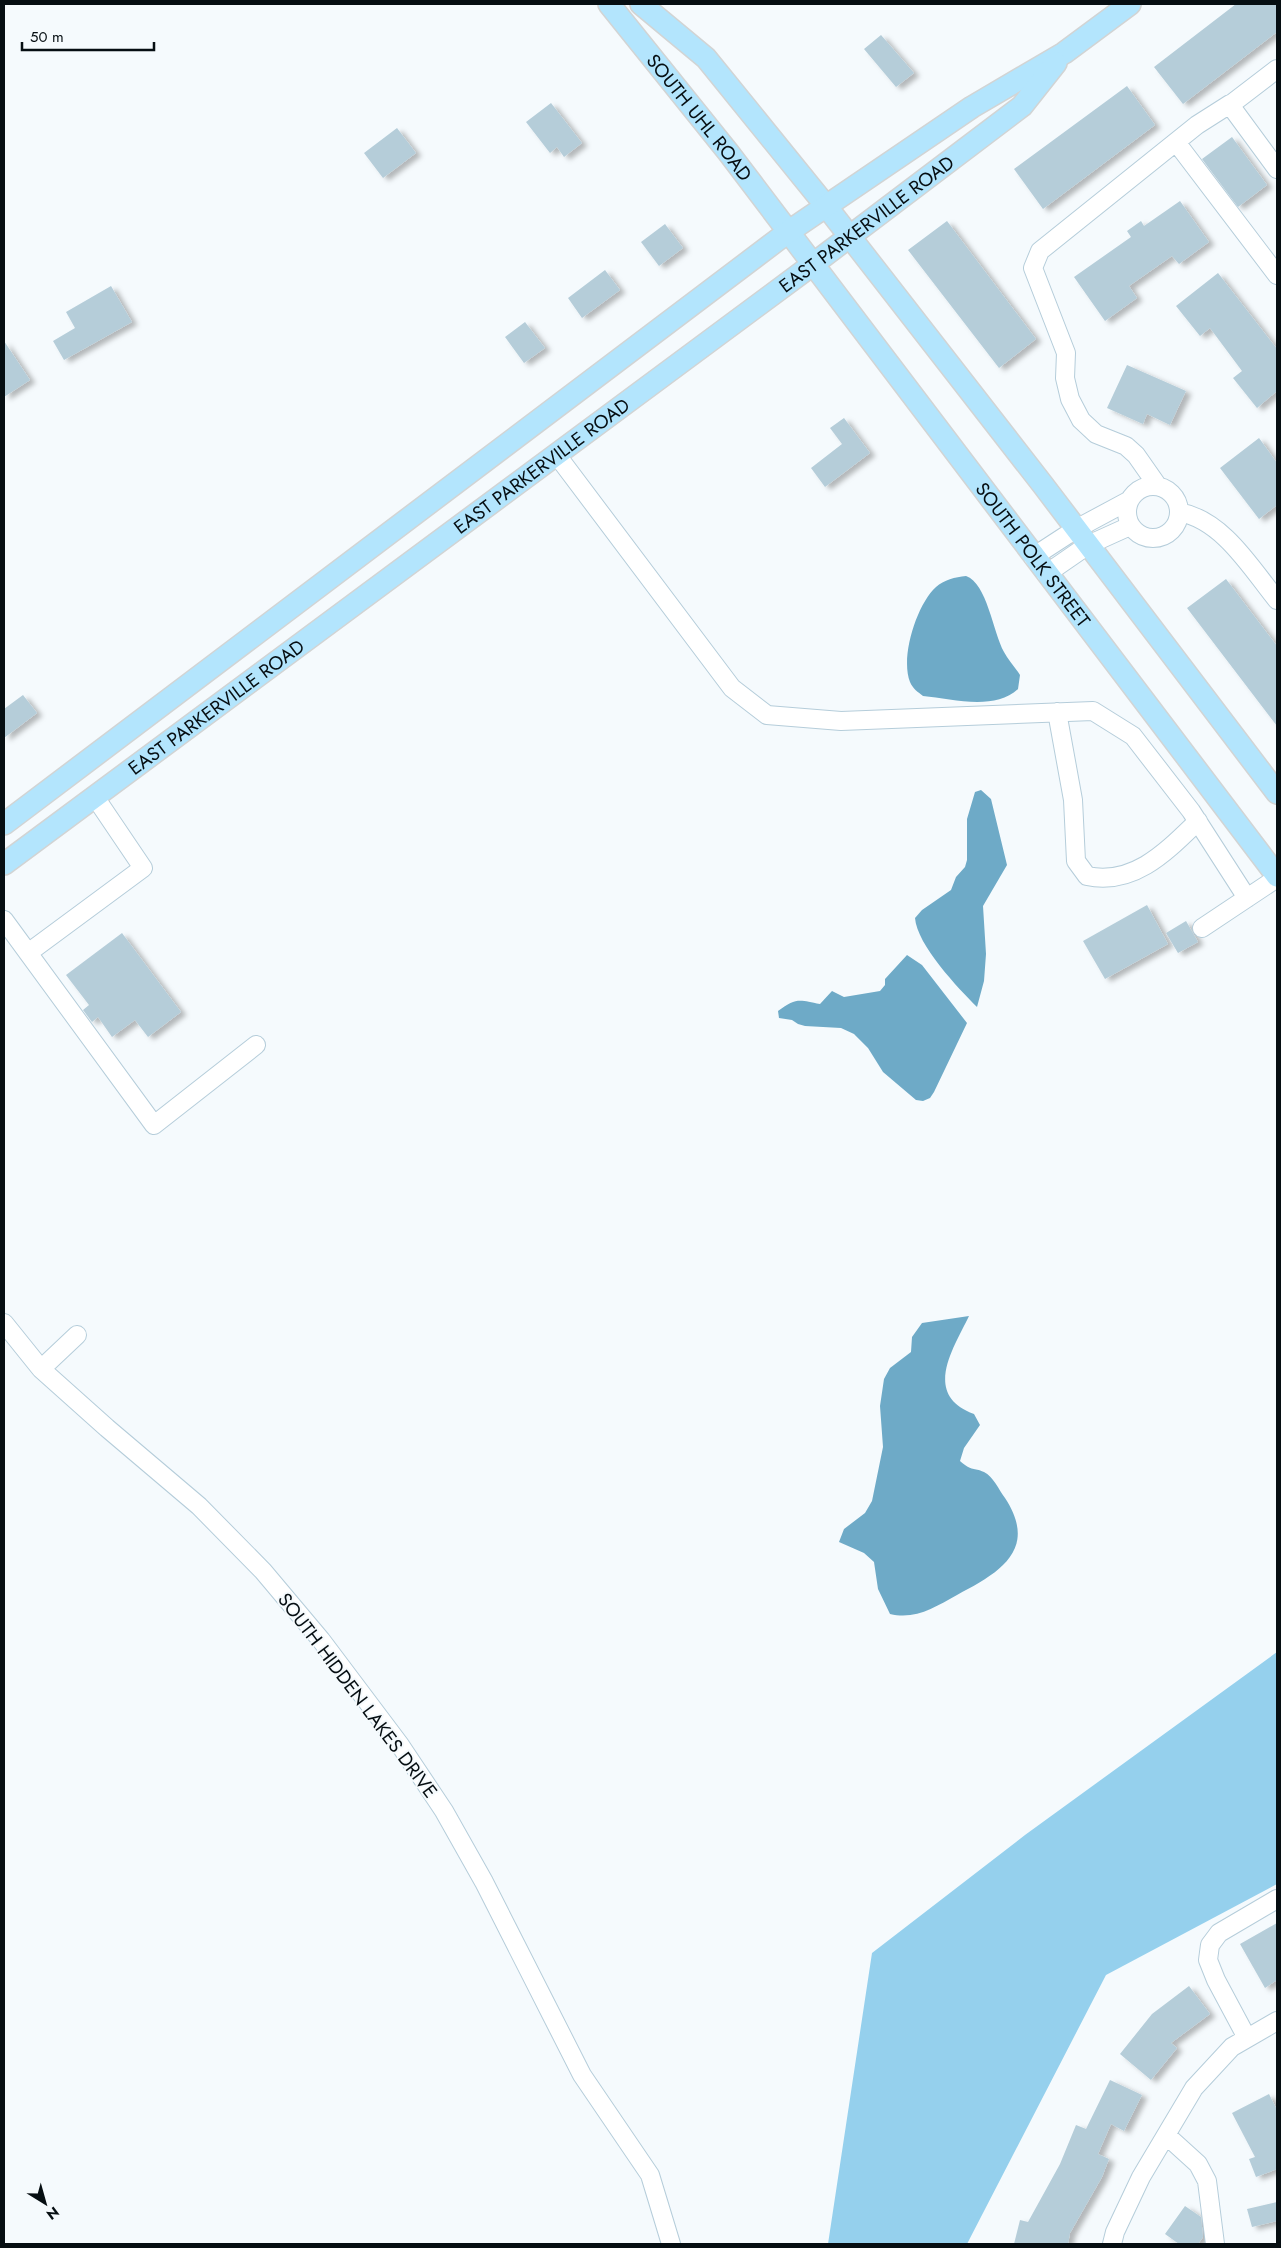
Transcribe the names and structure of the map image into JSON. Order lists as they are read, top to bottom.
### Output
{
  "streets": {
    "main road": ["SOUTH UHL ROAD", "EAST PARKERVILLE ROAD", "SOUTH POLK STREET"],
    "street": ["SOUTH HIDDEN LAKES DRIVE"]
  },
  "crossings": [
    ["SOUTH UHL ROAD", "EAST PARKERVILLE ROAD"],
    ["SOUTH UHL ROAD", "SOUTH POLK STREET"],
    ["EAST PARKERVILLE ROAD", "SOUTH POLK STREET"]
  ],
  "scale_bar": "50 m",
  "north": "bottom right"
}
